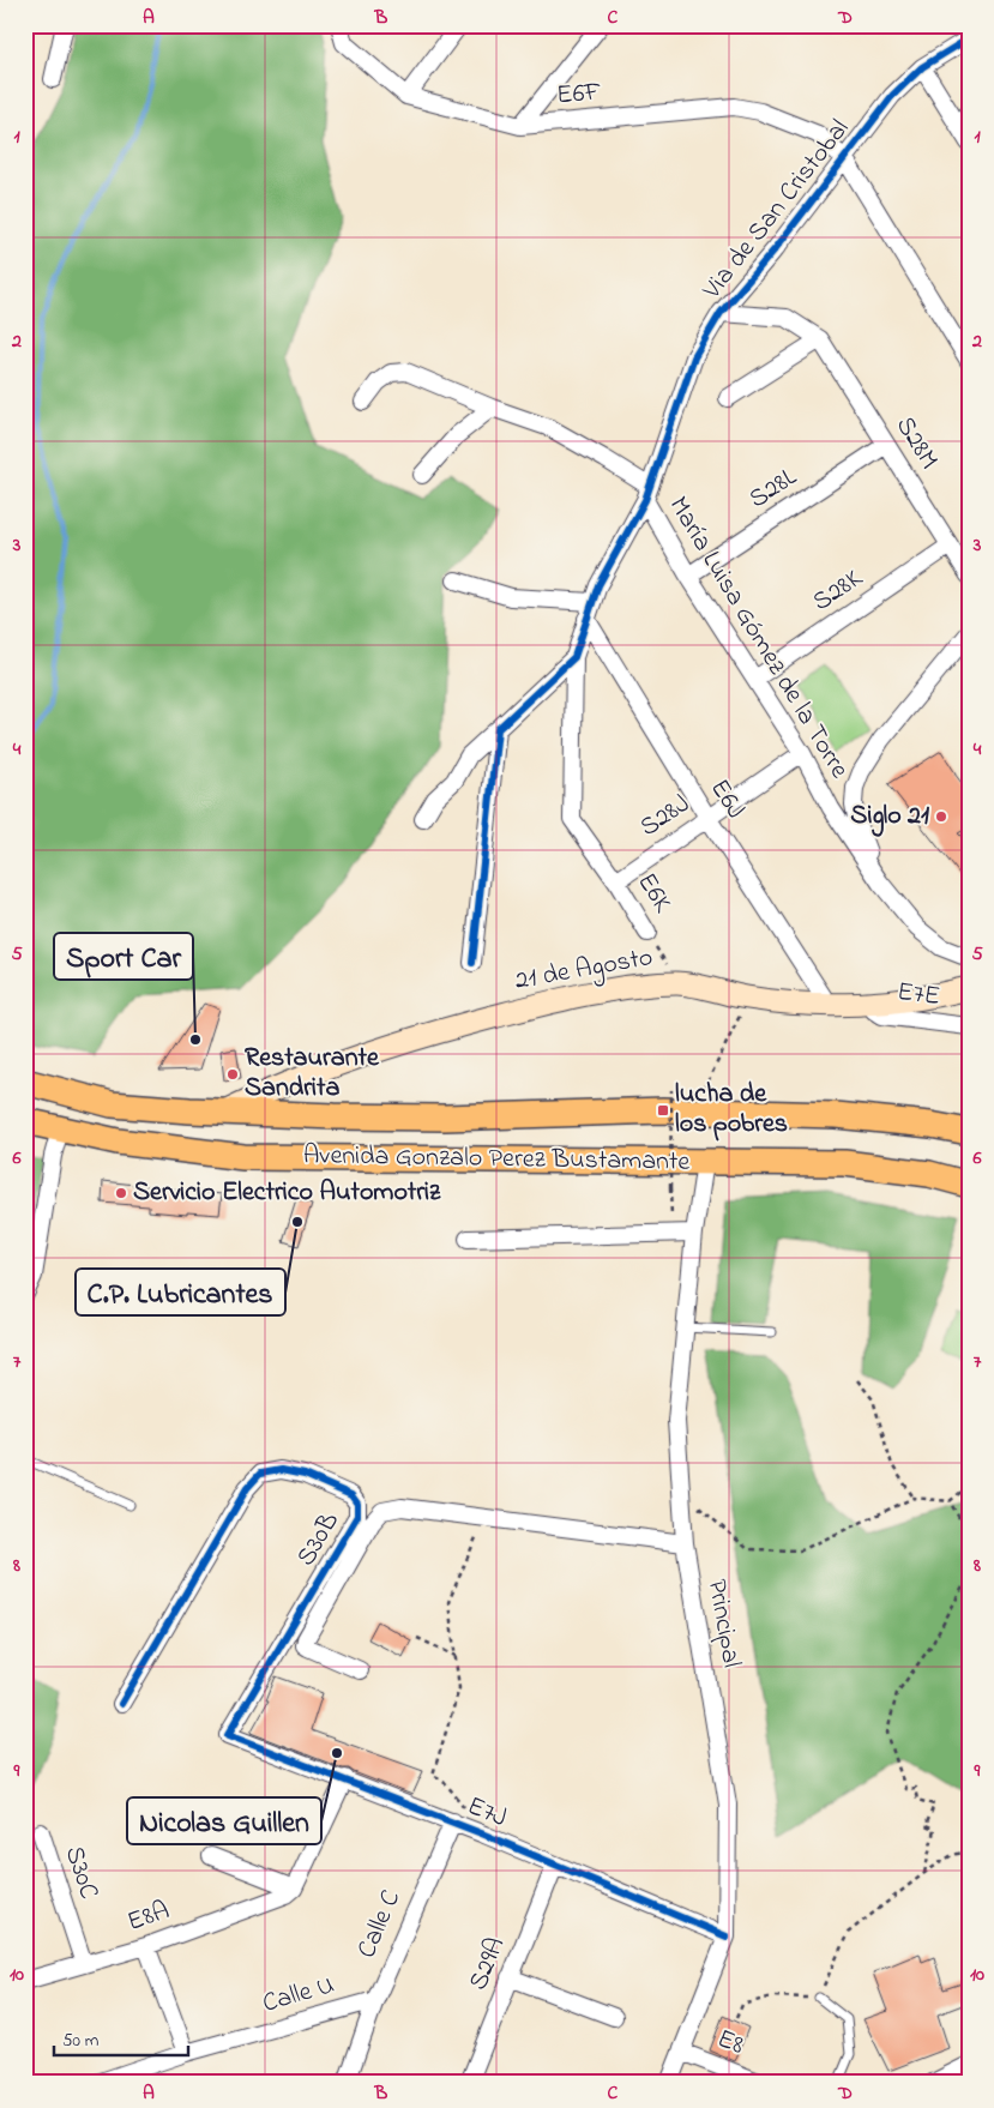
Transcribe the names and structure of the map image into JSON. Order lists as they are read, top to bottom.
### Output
{
  "streets": {
    "main road": ["Avenida Gonzalo Perez Bustamante"],
    "street": [
      "E6F",
      "Via de San Cristobal",
      "S28M",
      "S28L",
      "S28K",
      "María Luisa Gómez de la Torre",
      "E6J",
      "S28J",
      "E6K",
      "21 de Agosto",
      "E7E",
      "S30B",
      "Principal",
      "E7J",
      "S30C",
      "E8A",
      "Calle C",
      "S29A",
      "Calle U",
      "E8"
    ]
  },
  "crossings": [
    ["E6F", "Via de San Cristobal"],
    ["Via de San Cristobal", "S28M"],
    ["Via de San Cristobal", "María Luisa Gómez de la Torre"],
    ["Via de San Cristobal", "E6J"],
    ["Via de San Cristobal", "E6K"],
    ["S28M", "S28L"],
    ["S28M", "S28K"],
    ["S28L", "María Luisa Gómez de la Torre"],
    ["S28K", "María Luisa Gómez de la Torre"],
    ["María Luisa Gómez de la Torre", "S28J"],
    ["E6J", "S28J"],
    ["E6J", "21 de Agosto"],
    ["S28J", "E6K"],
    ["E6K", "21 de Agosto"],
    ["21 de Agosto", "E7E"],
    ["21 de Agosto", "Avenida Gonzalo Perez Bustamante"],
    ["Avenida Gonzalo Perez Bustamante", "Principal"],
    ["S30B", "E7J"],
    ["Principal", "E7J"],
    ["Principal", "E8"],
    ["E7J", "Calle C"],
    ["E7J", "S29A"],
    ["S30C", "E8A"],
    ["Calle C", "Calle U"]
  ],
  "places": {
    "other": [
      "Siglo 21",
      "Sport Car",
      "Restaurante Sandrita",
      "Servicio Electrico Automotriz",
      "C.P. Lubricantes",
      "Nicolas Guillen"
    ],
    "transit": ["lucha de los pobres"]
  },
  "scale_bar": "50 m",
  "grid": {
    "columns": [
      "A",
      "B",
      "C",
      "D"
    ],
    "rows": [
      "1",
      "2",
      "3",
      "4",
      "5",
      "6",
      "7",
      "8",
      "9",
      "10"
    ]
  }
}
